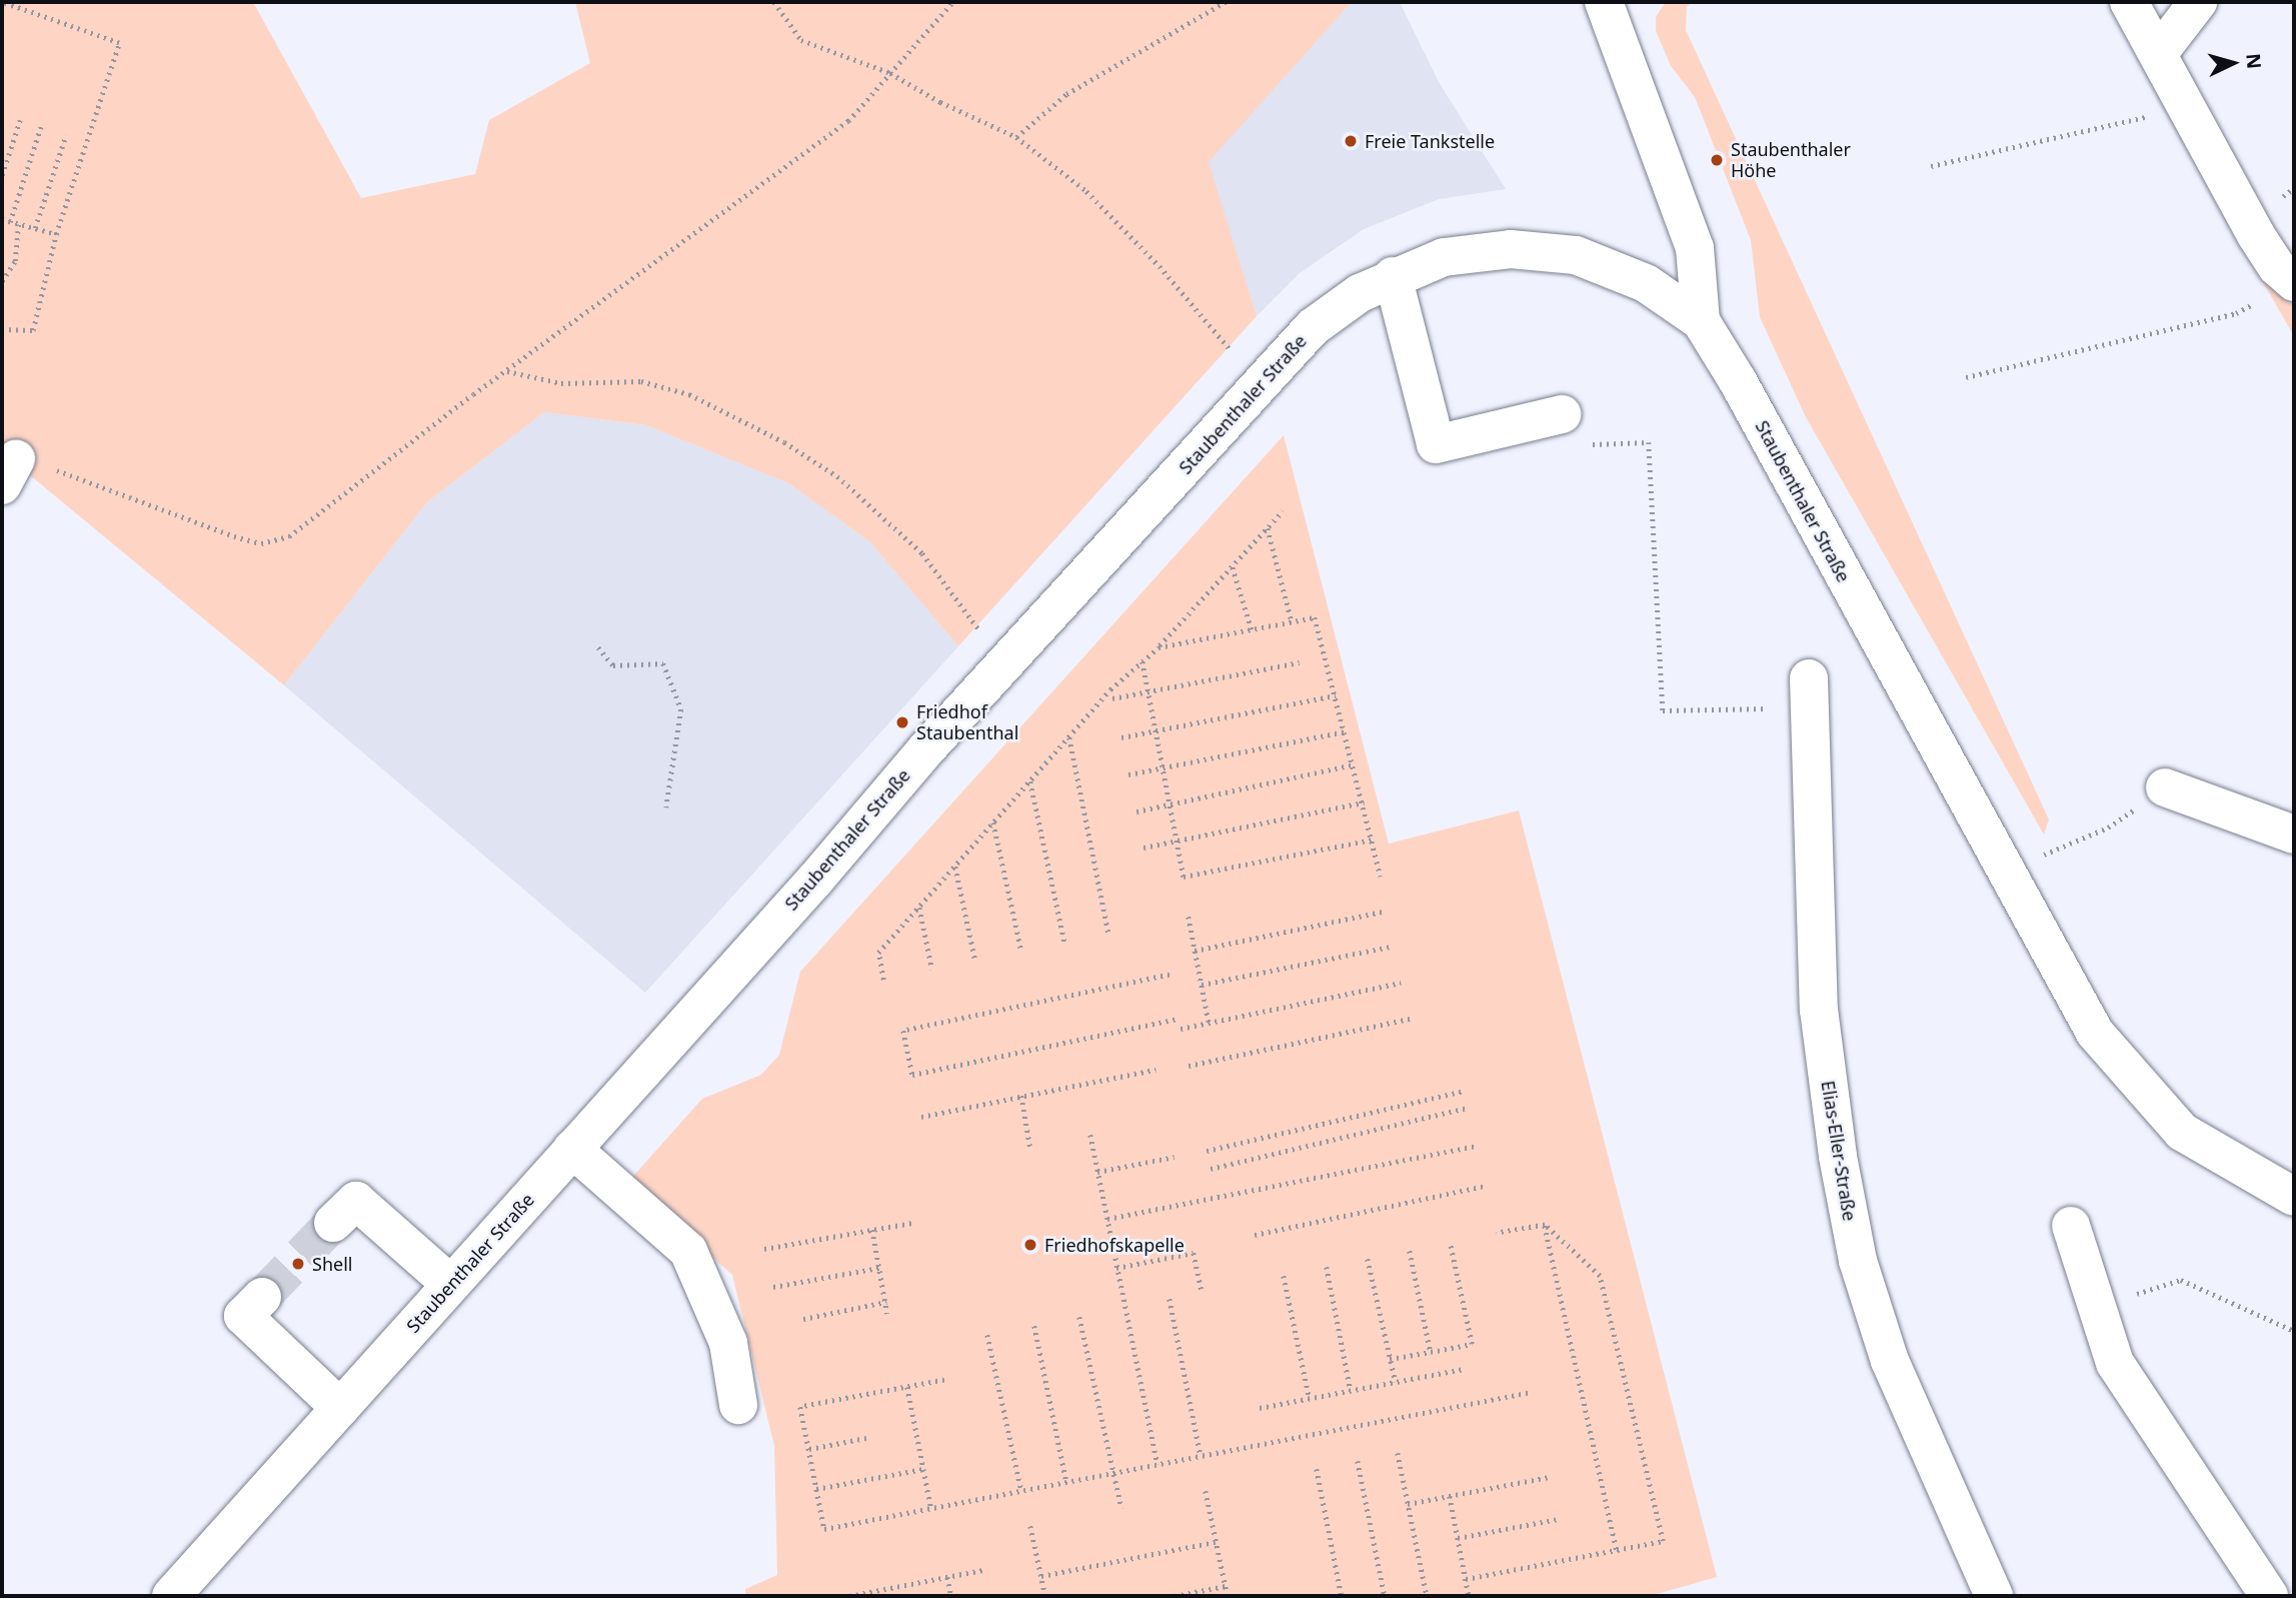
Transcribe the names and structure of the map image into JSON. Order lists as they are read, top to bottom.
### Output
{
  "streets": {
    "main road": ["Staubenthaler Straße", "Elias-Eller-Straße"]
  },
  "places": [
    "Freie Tankstelle",
    "Staubenthaler Höhe",
    "Friedhof Staubenthal",
    "Friedhofskapelle",
    "Shell"
  ],
  "north": "right"
}
